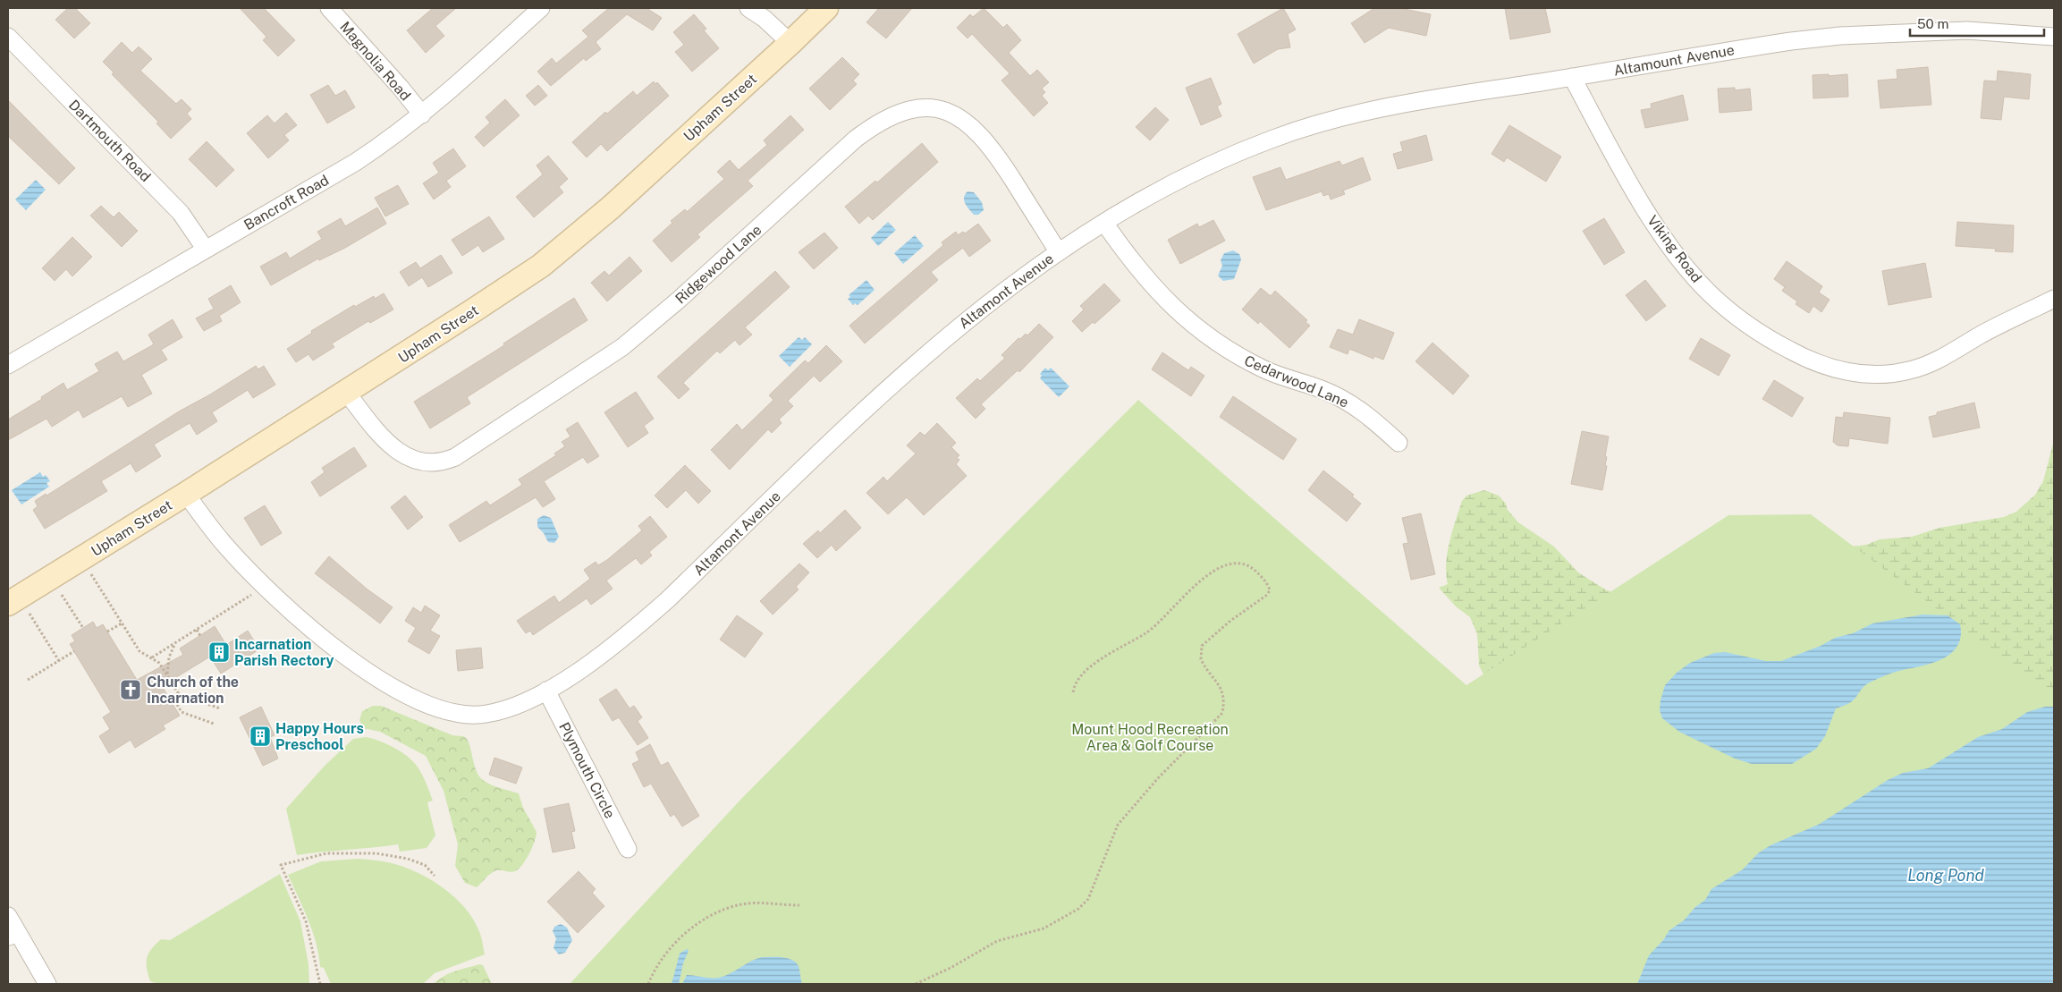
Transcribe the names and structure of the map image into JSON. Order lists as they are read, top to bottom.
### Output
{
  "streets": {
    "main road": ["Upham Street"],
    "street": [
      "Altamount Avenue",
      "Magnolia Road",
      "Dartmouth Road",
      "Bancroft Road",
      "Viking Road",
      "Ridgewood Lane",
      "Altamont Avenue",
      "Cedarwood Lane",
      "Plymouth Circle"
    ]
  },
  "crossings": [
    ["Altamount Avenue", "Viking Road"],
    ["Altamount Avenue", "Altamont Avenue"],
    ["Magnolia Road", "Bancroft Road"],
    ["Upham Street", "Ridgewood Lane"],
    ["Upham Street", "Altamont Avenue"],
    ["Dartmouth Road", "Bancroft Road"],
    ["Ridgewood Lane", "Altamont Avenue"],
    ["Altamont Avenue", "Cedarwood Lane"],
    ["Altamont Avenue", "Plymouth Circle"]
  ],
  "water": ["Long Pond"],
  "parks": ["Mount Hood Recreation Area & Golf Course"],
  "places": {
    "building": ["Incarnation Parish Rectory", "Happy Hours Preschool"],
    "church": ["Church of the Incarnation"]
  },
  "scale_bar": "50 m"
}
